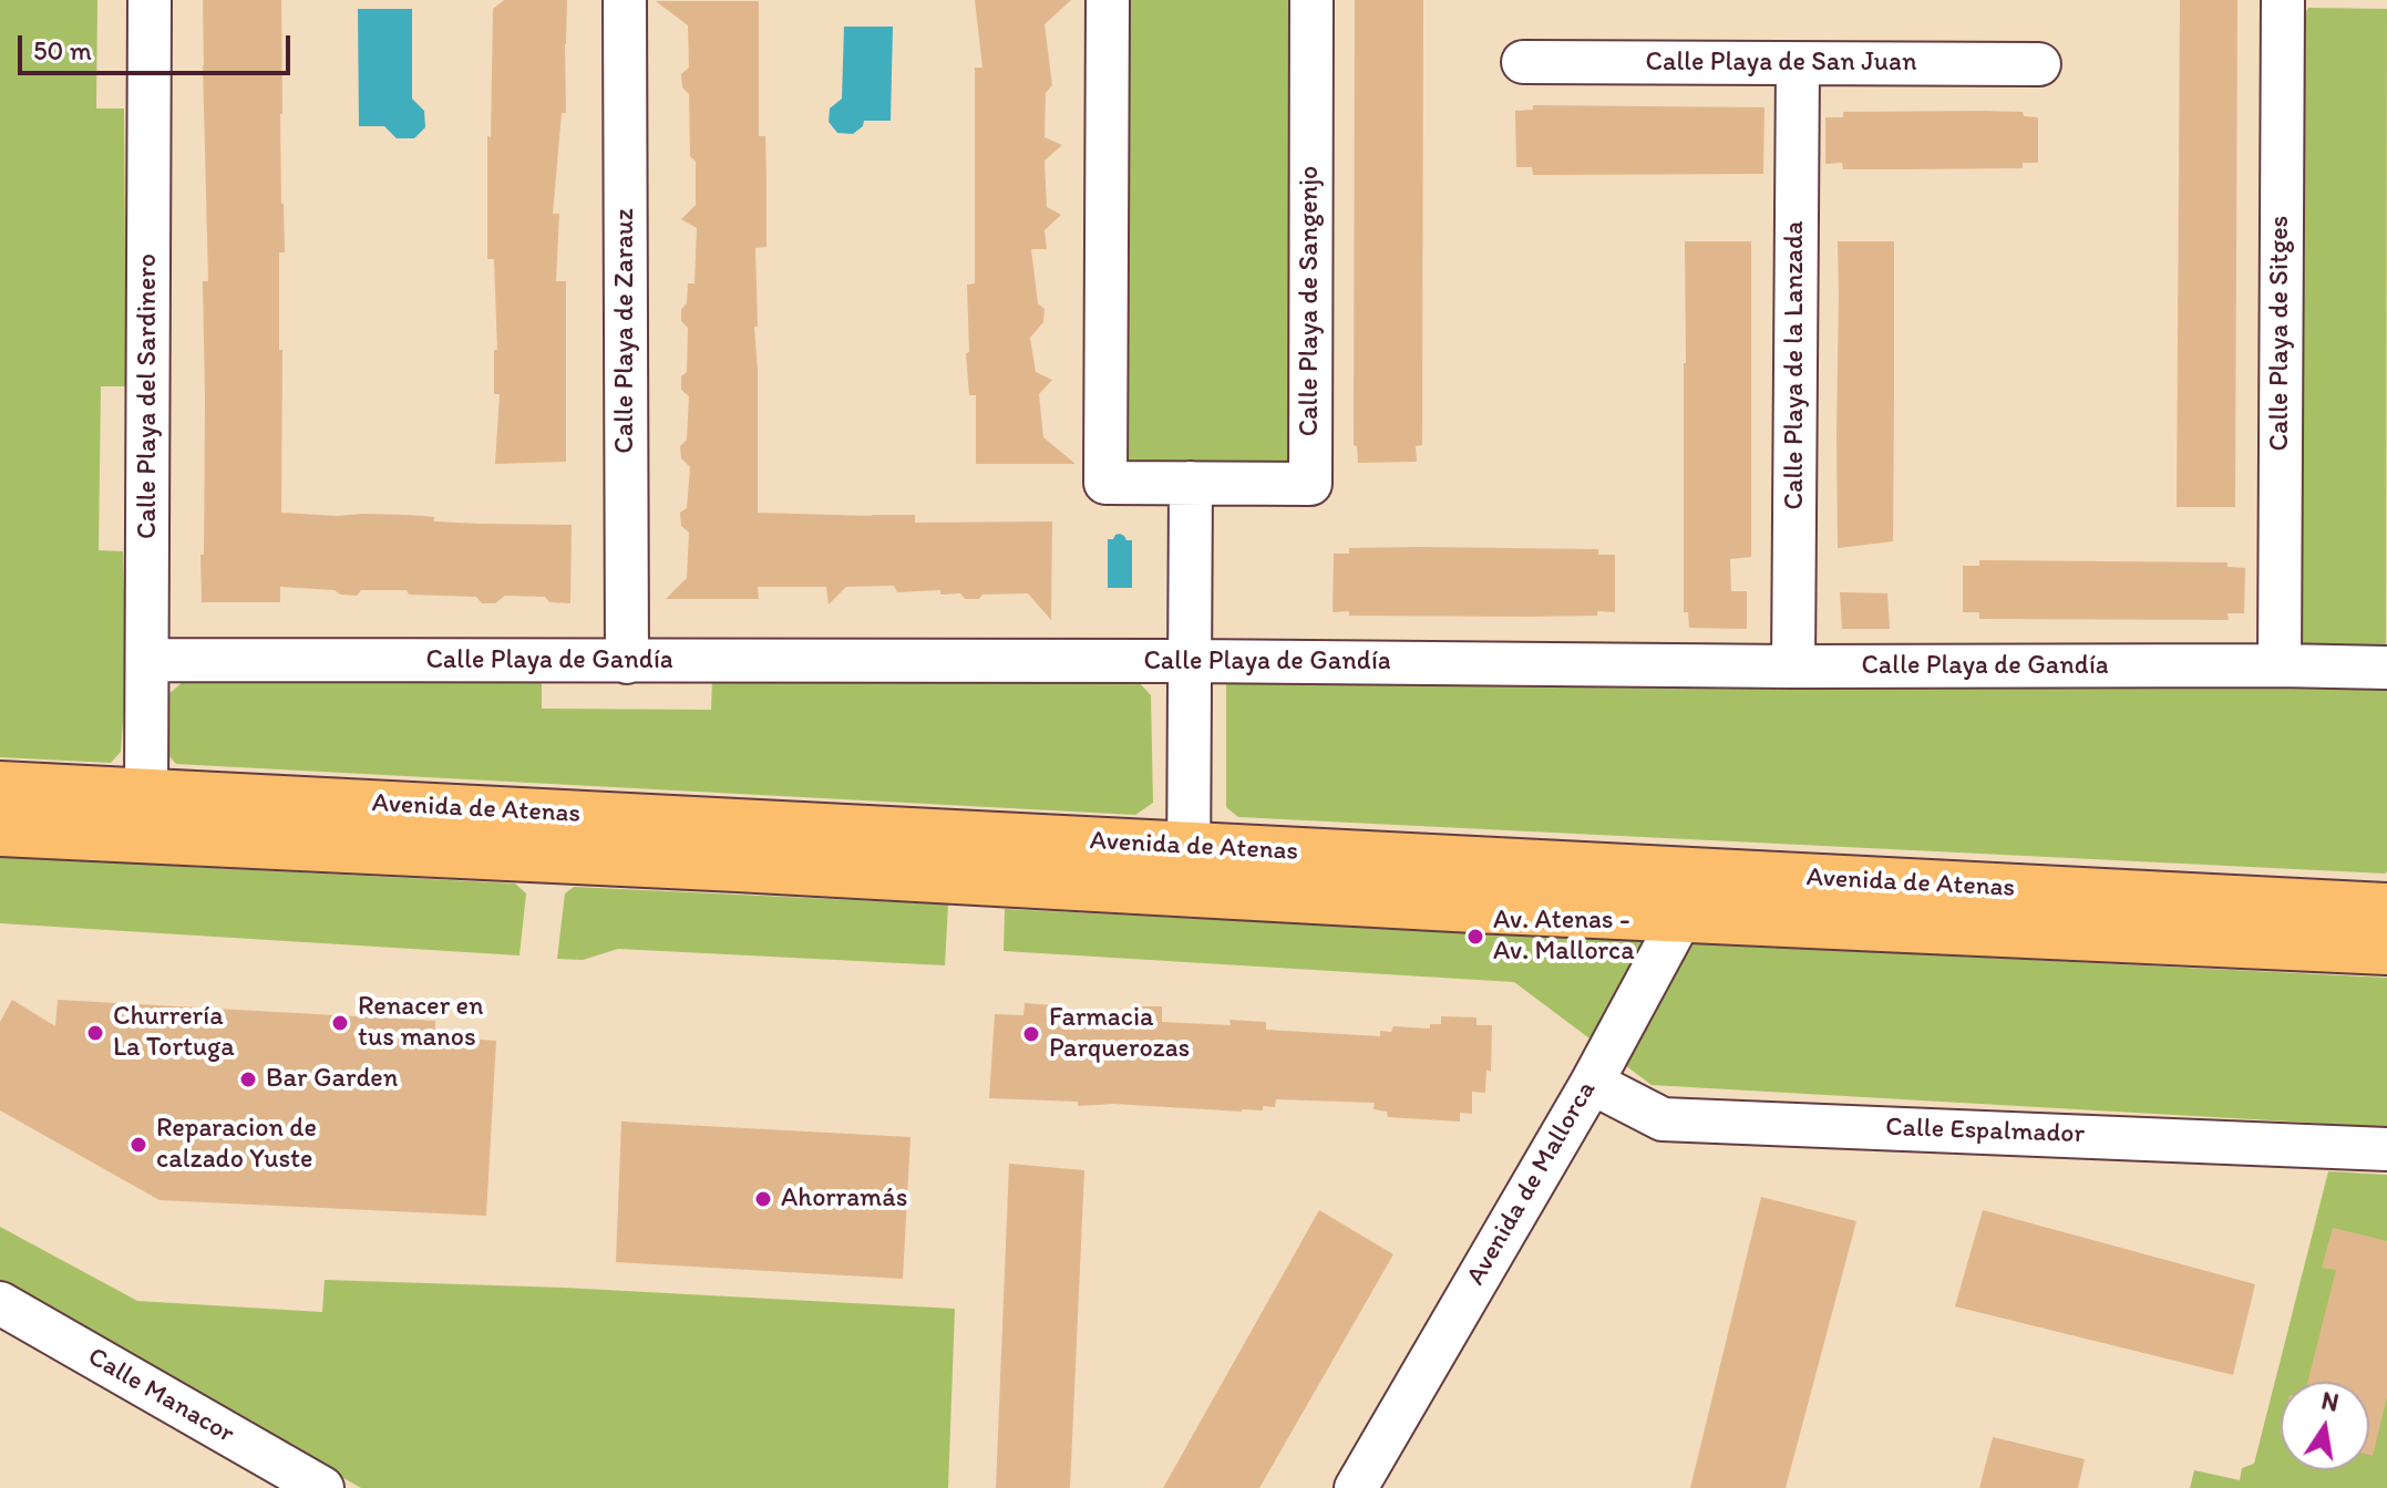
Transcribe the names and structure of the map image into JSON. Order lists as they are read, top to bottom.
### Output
{
  "streets": {
    "main road": ["Avenida de Atenas"],
    "street": [
      "Calle Playa de San Juan",
      "Calle Playa de Sangenjo",
      "Calle Playa de Zarauz",
      "Calle Playa de Sitges",
      "Calle Playa de la Lanzada",
      "Calle Playa del Sardinero",
      "Calle Playa de Gandía",
      "Calle Espalmador",
      "Avenida de Mallorca",
      "Calle Manacor"
    ]
  },
  "crossings": [
    ["Calle Playa de San Juan", "Calle Playa de la Lanzada"],
    ["Calle Playa de Zarauz", "Calle Playa de Gandía"],
    ["Calle Playa de Sitges", "Calle Playa de Gandía"],
    ["Calle Playa de la Lanzada", "Calle Playa de Gandía"],
    ["Calle Playa del Sardinero", "Calle Playa de Gandía"],
    ["Calle Playa del Sardinero", "Avenida de Atenas"],
    ["Avenida de Atenas", "Avenida de Mallorca"],
    ["Calle Espalmador", "Avenida de Mallorca"]
  ],
  "places": [
    "Av. Atenas - Av. Mallorca",
    "Renacer en tus manos",
    "Churrería La Tortuga",
    "Farmacia Parquerozas",
    "Bar Garden",
    "Reparacion de calzado Yuste",
    "Ahorramás"
  ],
  "scale_bar": "50 m",
  "north": "top"
}
